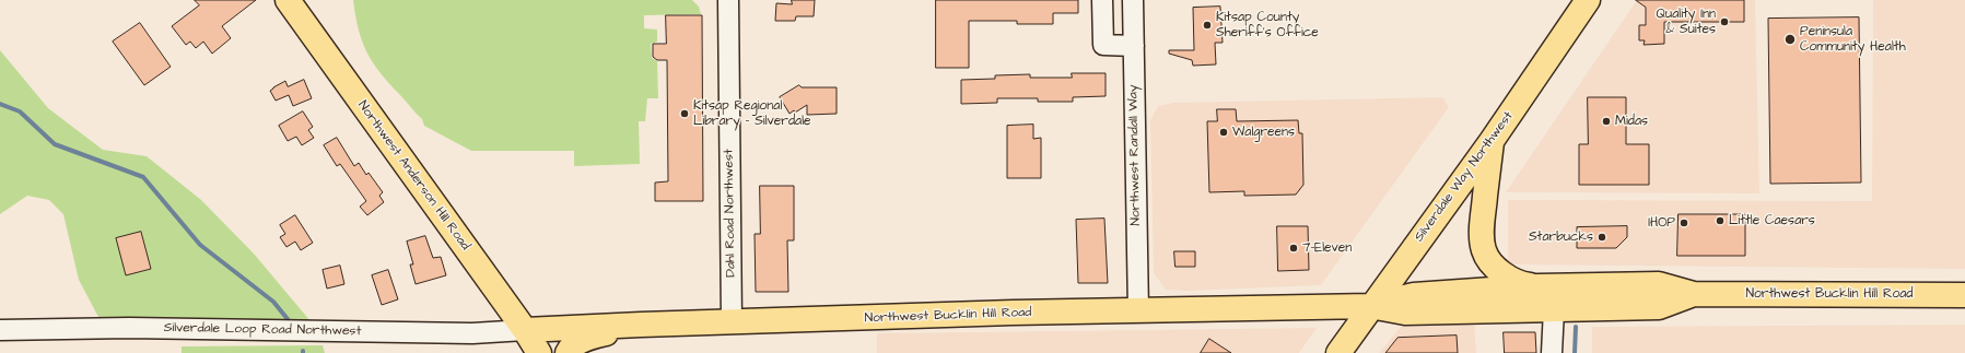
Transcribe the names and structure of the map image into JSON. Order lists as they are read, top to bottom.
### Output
{
  "streets": {
    "main road": ["Northwest Anderson Hill Road", "Silverdale Way Northwest", "Northwest Bucklin Hill Road"],
    "street": ["Northwest Randall Way", "Dahl Road Northwest", "Silverdale Loop Road Northwest"]
  },
  "crossings": [
    ["Northwest Randall Way", "Northwest Bucklin Hill Road"],
    ["Northwest Anderson Hill Road", "Northwest Bucklin Hill Road"],
    ["Northwest Anderson Hill Road", "Silverdale Loop Road Northwest"],
    ["Silverdale Way Northwest", "Northwest Bucklin Hill Road"],
    ["Dahl Road Northwest", "Northwest Bucklin Hill Road"],
    ["Northwest Bucklin Hill Road", "Silverdale Loop Road Northwest"]
  ],
  "places": [
    "Quality Inn & Suites",
    "Kitsap County Sheriff's Office",
    "Peninsula Community Health",
    "Kitsap Regional Library - Silverdale",
    "Midas",
    "Walgreens",
    "Little Caesars",
    "IHOP",
    "Starbucks",
    "7-Eleven"
  ]
}
